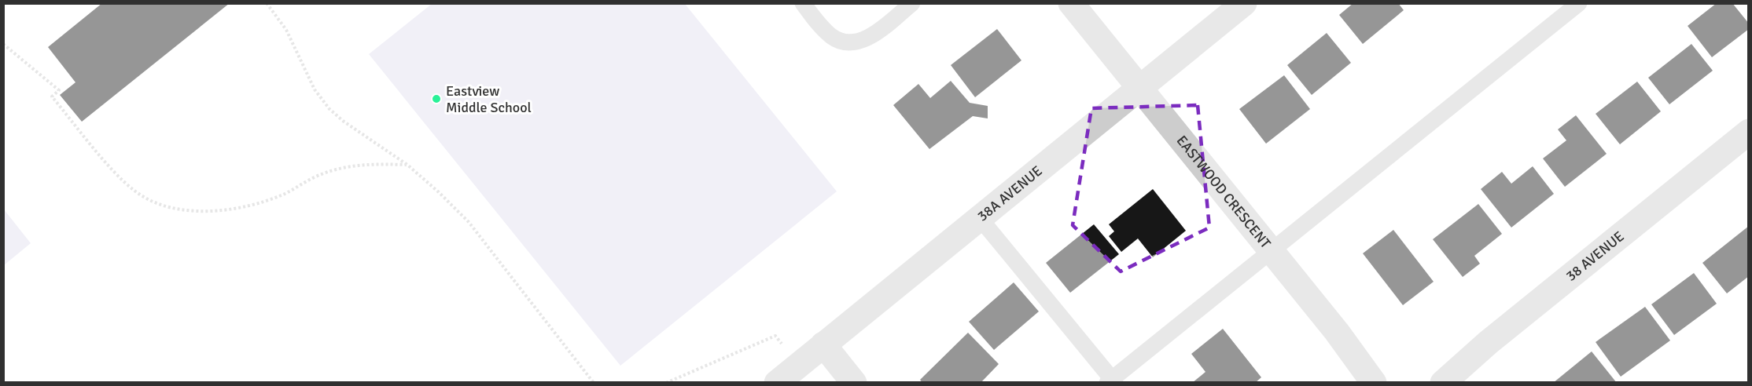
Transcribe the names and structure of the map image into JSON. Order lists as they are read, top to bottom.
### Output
{
  "streets": {
    "street": ["EASTWOOD CRESCENT", "38A AVENUE", "38 AVENUE"]
  },
  "crossings": [
    ["EASTWOOD CRESCENT", "38A AVENUE"]
  ],
  "places": ["Eastview Middle School"]
}
